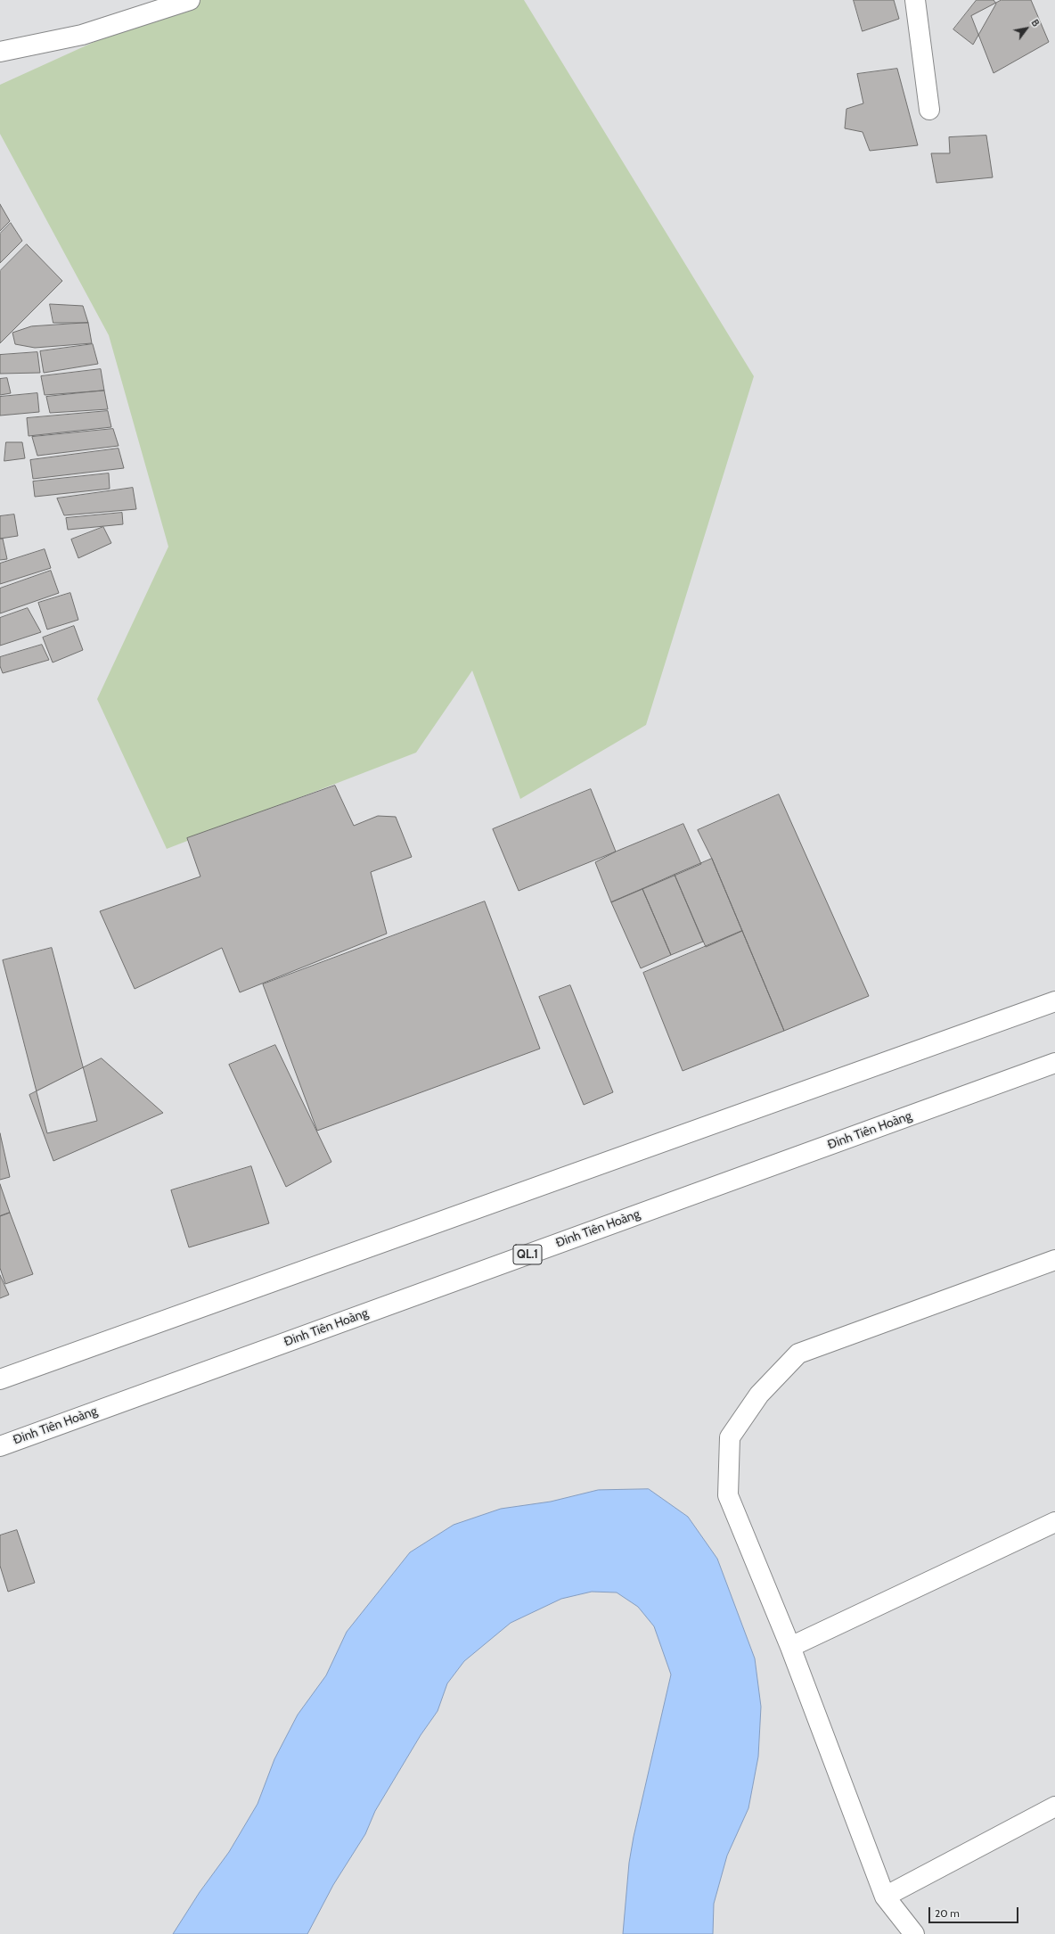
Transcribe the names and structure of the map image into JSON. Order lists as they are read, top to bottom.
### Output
{
  "streets": {
    "main road": ["Đinh Tiên Hoàng", "QL.1"]
  },
  "scale_bar": "20 m",
  "north": "top right"
}
